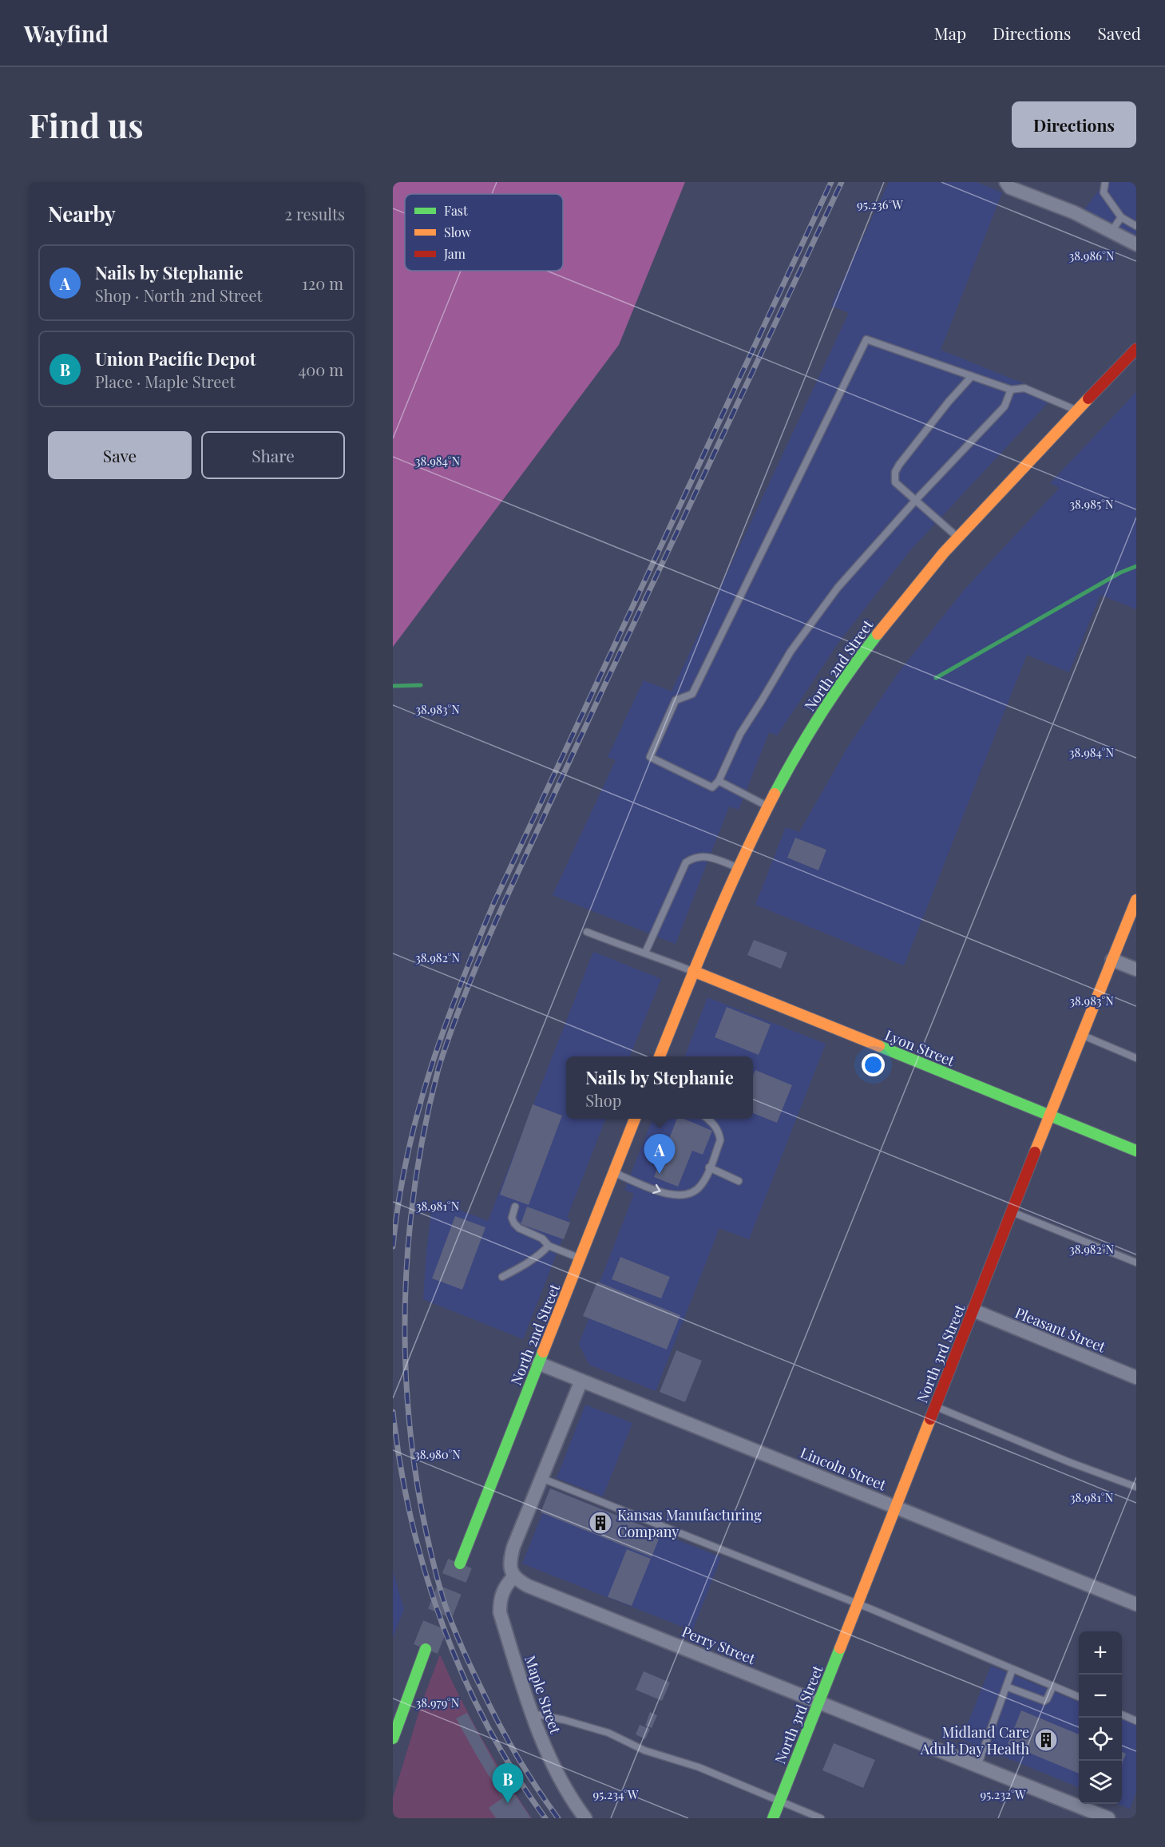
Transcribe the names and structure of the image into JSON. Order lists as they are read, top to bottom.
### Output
{
  "streets": {
    "main road": ["North 2nd Street", "Lyon Street", "North 3rd Street"],
    "street": [
      "Pleasant Street",
      "Lincoln Street",
      "Perry Street",
      "Maple Street"
    ]
  },
  "crossings": [
    ["North 2nd Street", "Lyon Street"],
    ["North 2nd Street", "Lincoln Street"],
    ["Lyon Street", "North 3rd Street"],
    ["Pleasant Street", "North 3rd Street"],
    ["North 3rd Street", "Lincoln Street"],
    ["North 3rd Street", "Perry Street"],
    ["Perry Street", "Maple Street"]
  ],
  "places": {
    "building": ["Kansas Manufacturing Company", "Midland Care Adult Day Health"]
  },
  "legend": ["Fast", "Slow", "Jam"],
  "page": {
    "header": "Wayfind",
    "nav": ["Map", "Directions", "Saved"],
    "buttons": [
      "Directions",
      ["Save", "Share"]
    ],
    "title": "Find us",
    "heading": ["Nearby", "2 results"],
    "list": [
      {
        "mark": "A",
        "name": "Nails by Stephanie",
        "note": "Shop · North 2nd Street",
        "value": "120 m"
      },
      {
        "mark": "B",
        "name": "Union Pacific Depot",
        "note": "Place · Maple Street",
        "value": "400 m"
      }
    ],
    "popup": ["Nails by Stephanie", "Shop"],
    "pins": ["A", "B"],
    "map_buttons": ["+", "−"]
  },
  "coordinates": [
    "95.236°W",
    "38.986°N",
    "38.984°N",
    "38.985°N",
    "38.983°N",
    "38.982°N",
    "38.981°N",
    "38.980°N",
    "38.979°N",
    "95.234°W",
    "95.232°W"
  ]
}
